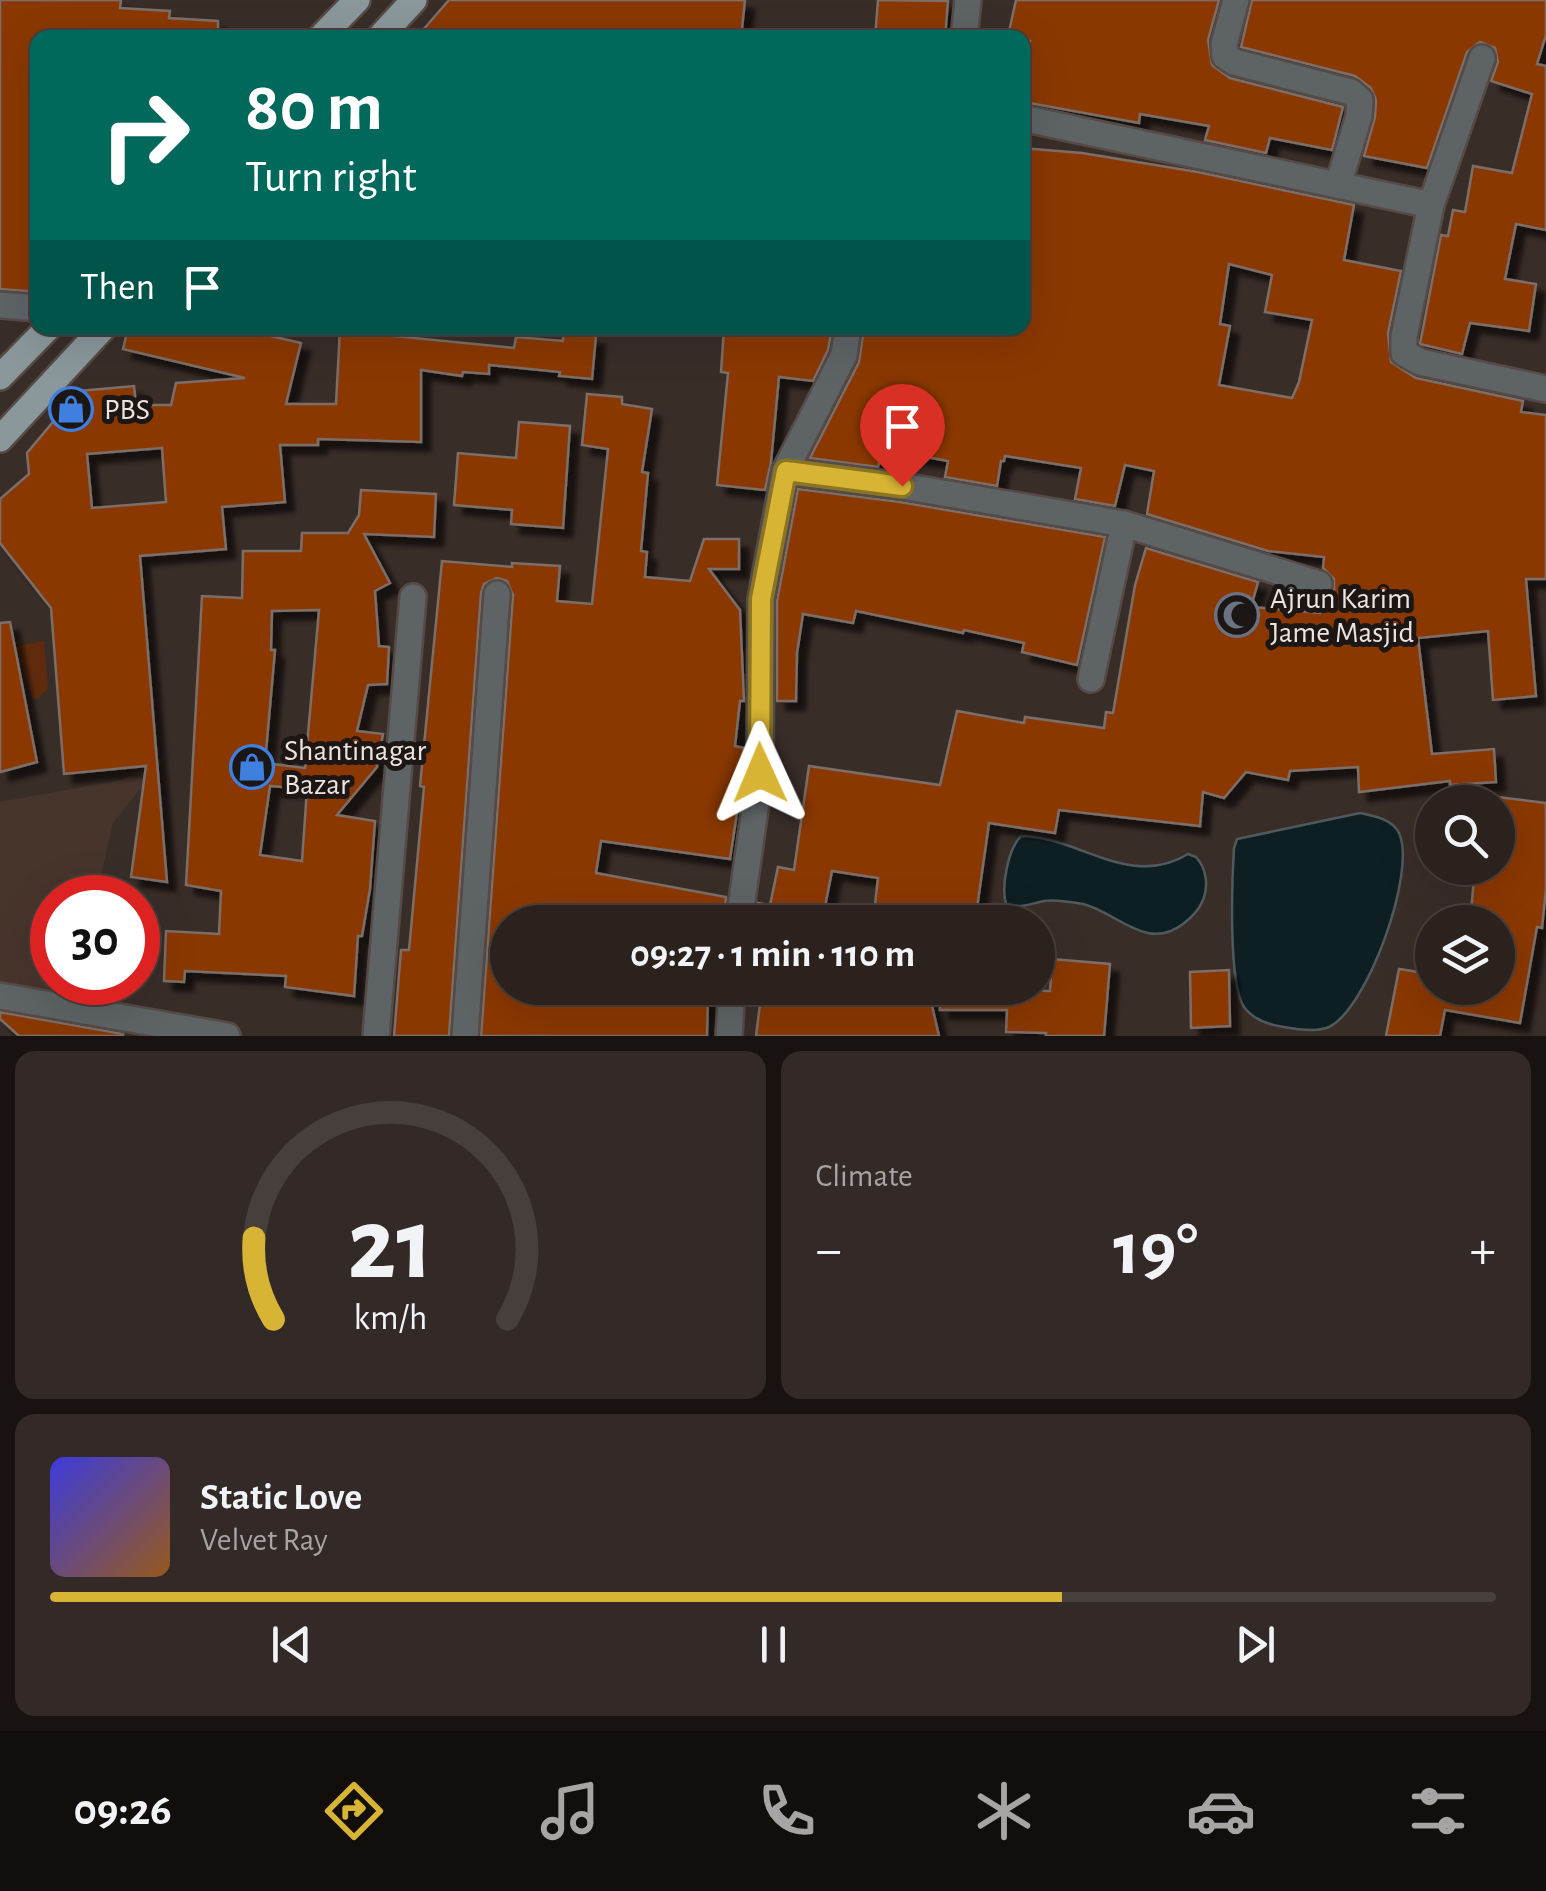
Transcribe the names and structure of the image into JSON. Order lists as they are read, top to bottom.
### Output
{
  "places": {
    "shop": ["PBS", "Shantinagar Bazar"],
    "mosque": ["Ajrun Karim Jame Masjid"]
  },
  "page": {
    "turn": ["80 m", "Turn right"],
    "then": "Then",
    "limit": "30",
    "trip": "09:27 · 1 min · 110 m",
    "tile": "Climate",
    "heat": ["−", "19°", "+"],
    "song": ["Static Love", "Velvet Ray"],
    "tabs": "09:26",
    "gauge": ["21", "km/h"]
  }
}
